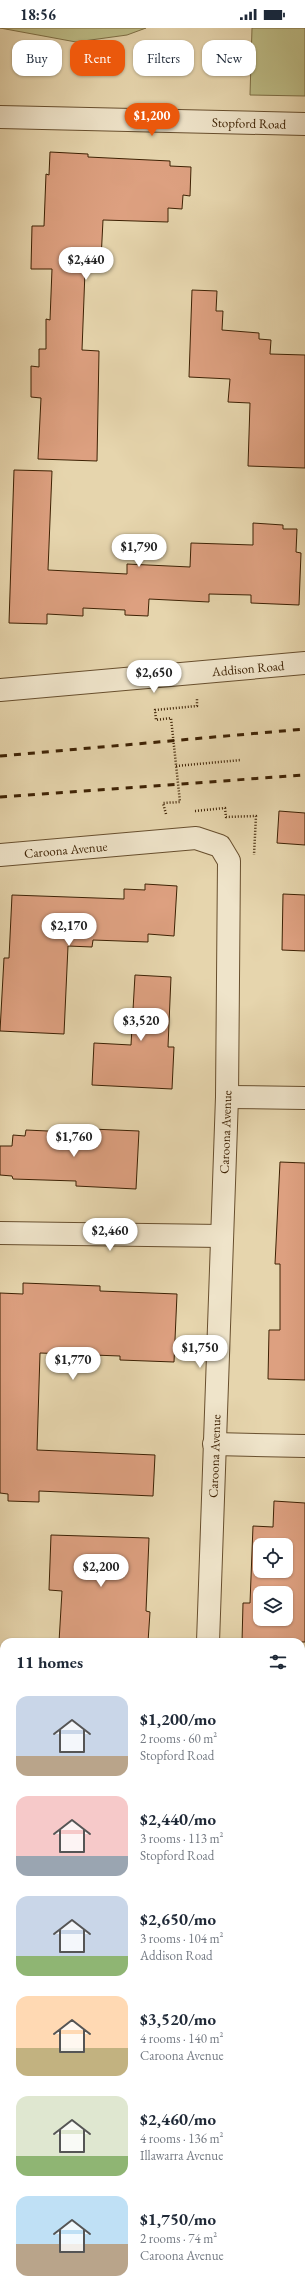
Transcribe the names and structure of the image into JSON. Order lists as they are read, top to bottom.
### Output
{
  "streets": {
    "street": ["Stopford Road", "Addison Road", "Caroona Avenue"]
  },
  "page": {
    "status": "18:56",
    "chip": [
      "Buy",
      "Rent",
      "Filters",
      "New"
    ],
    "price": [
      "$1,200",
      "$2,440",
      "$1,790",
      "$2,650",
      "$2,170",
      "$3,520",
      "$1,760",
      "$2,460",
      "$1,750",
      "$1,770",
      "$2,200"
    ],
    "heading": "11 homes",
    "list": [
      {
        "name": "$1,200/mo",
        "note": "2 rooms · 60 m² · Stopford Road"
      },
      {
        "name": "$2,440/mo",
        "note": "3 rooms · 113 m² · Stopford Road"
      },
      {
        "name": "$2,650/mo",
        "note": "3 rooms · 104 m² · Addison Road"
      },
      {
        "name": "$3,520/mo",
        "note": "4 rooms · 140 m² · Caroona Avenue"
      },
      {
        "name": "$2,460/mo",
        "note": "4 rooms · 136 m² · Illawarra Avenue"
      },
      {
        "name": "$1,750/mo",
        "note": "2 rooms · 74 m² · Caroona Avenue"
      }
    ]
  }
}
